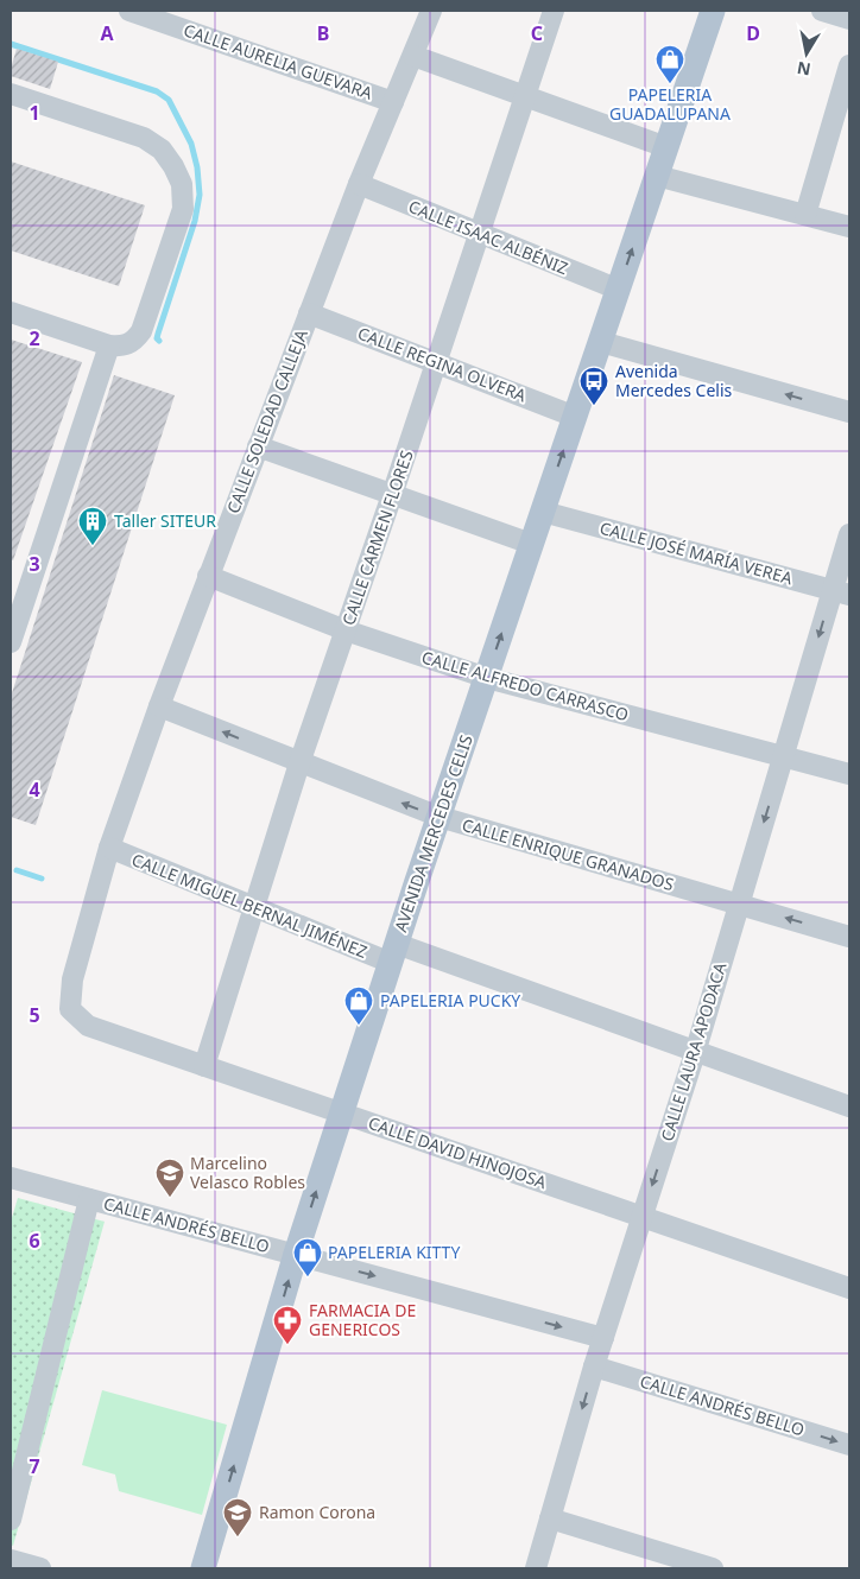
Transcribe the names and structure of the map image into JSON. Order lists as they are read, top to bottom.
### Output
{
  "streets": {
    "main road": ["AVENIDA MERCEDES CELIS"],
    "street": [
      "CALLE AURELIA GUEVARA",
      "CALLE ISAAC ALBÉNIZ",
      "CALLE REGINA OLVERA",
      "CALLE SOLEDAD CALLEJA",
      "CALLE CARMEN FLORES",
      "CALLE JOSÉ MARÍA VEREA",
      "CALLE ALFREDO CARRASCO",
      "CALLE ENRIQUE GRANADOS",
      "CALLE MIGUEL BERNAL JIMÉNEZ",
      "CALLE LAURA APODACA",
      "CALLE DAVID HINOJOSA",
      "CALLE ANDRÉS BELLO"
    ]
  },
  "crossings": [
    ["CALLE AURELIA GUEVARA", "CALLE SOLEDAD CALLEJA"],
    ["CALLE ISAAC ALBÉNIZ", "CALLE SOLEDAD CALLEJA"],
    ["CALLE ISAAC ALBÉNIZ", "CALLE CARMEN FLORES"],
    ["CALLE ISAAC ALBÉNIZ", "AVENIDA MERCEDES CELIS"],
    ["CALLE REGINA OLVERA", "CALLE SOLEDAD CALLEJA"],
    ["CALLE REGINA OLVERA", "CALLE CARMEN FLORES"],
    ["CALLE REGINA OLVERA", "AVENIDA MERCEDES CELIS"],
    ["CALLE SOLEDAD CALLEJA", "CALLE ALFREDO CARRASCO"],
    ["CALLE SOLEDAD CALLEJA", "CALLE ENRIQUE GRANADOS"],
    ["CALLE SOLEDAD CALLEJA", "CALLE MIGUEL BERNAL JIMÉNEZ"],
    ["CALLE SOLEDAD CALLEJA", "CALLE DAVID HINOJOSA"],
    ["CALLE CARMEN FLORES", "CALLE ALFREDO CARRASCO"],
    ["CALLE CARMEN FLORES", "CALLE ENRIQUE GRANADOS"],
    ["CALLE CARMEN FLORES", "CALLE MIGUEL BERNAL JIMÉNEZ"],
    ["CALLE CARMEN FLORES", "CALLE DAVID HINOJOSA"],
    ["CALLE JOSÉ MARÍA VEREA", "AVENIDA MERCEDES CELIS"],
    ["CALLE JOSÉ MARÍA VEREA", "CALLE LAURA APODACA"],
    ["CALLE ALFREDO CARRASCO", "AVENIDA MERCEDES CELIS"],
    ["CALLE ALFREDO CARRASCO", "CALLE LAURA APODACA"],
    ["AVENIDA MERCEDES CELIS", "CALLE ENRIQUE GRANADOS"],
    ["AVENIDA MERCEDES CELIS", "CALLE MIGUEL BERNAL JIMÉNEZ"],
    ["AVENIDA MERCEDES CELIS", "CALLE DAVID HINOJOSA"],
    ["AVENIDA MERCEDES CELIS", "CALLE ANDRÉS BELLO"],
    ["CALLE ENRIQUE GRANADOS", "CALLE LAURA APODACA"],
    ["CALLE MIGUEL BERNAL JIMÉNEZ", "CALLE LAURA APODACA"],
    ["CALLE LAURA APODACA", "CALLE DAVID HINOJOSA"],
    ["CALLE LAURA APODACA", "CALLE ANDRÉS BELLO"]
  ],
  "one_way": [
    "AVENIDA MERCEDES CELIS",
    "CALLE ENRIQUE GRANADOS",
    "CALLE LAURA APODACA",
    "CALLE ANDRÉS BELLO"
  ],
  "places": {
    "shop": ["PAPELERIA GUADALUPANA", "PAPELERIA PUCKY", "PAPELERIA KITTY"],
    "bus stop": ["Avenida Mercedes Celis"],
    "building": ["Taller SITEUR"],
    "school or university": ["Marcelino Velasco Robles", "Ramon Corona"],
    "pharmacy": ["FARMACIA DE GENERICOS"]
  },
  "north": "bottom",
  "grid": {
    "columns": [
      "A",
      "B",
      "C",
      "D"
    ],
    "rows": [
      "1",
      "2",
      "3",
      "4",
      "5",
      "6",
      "7"
    ]
  }
}
